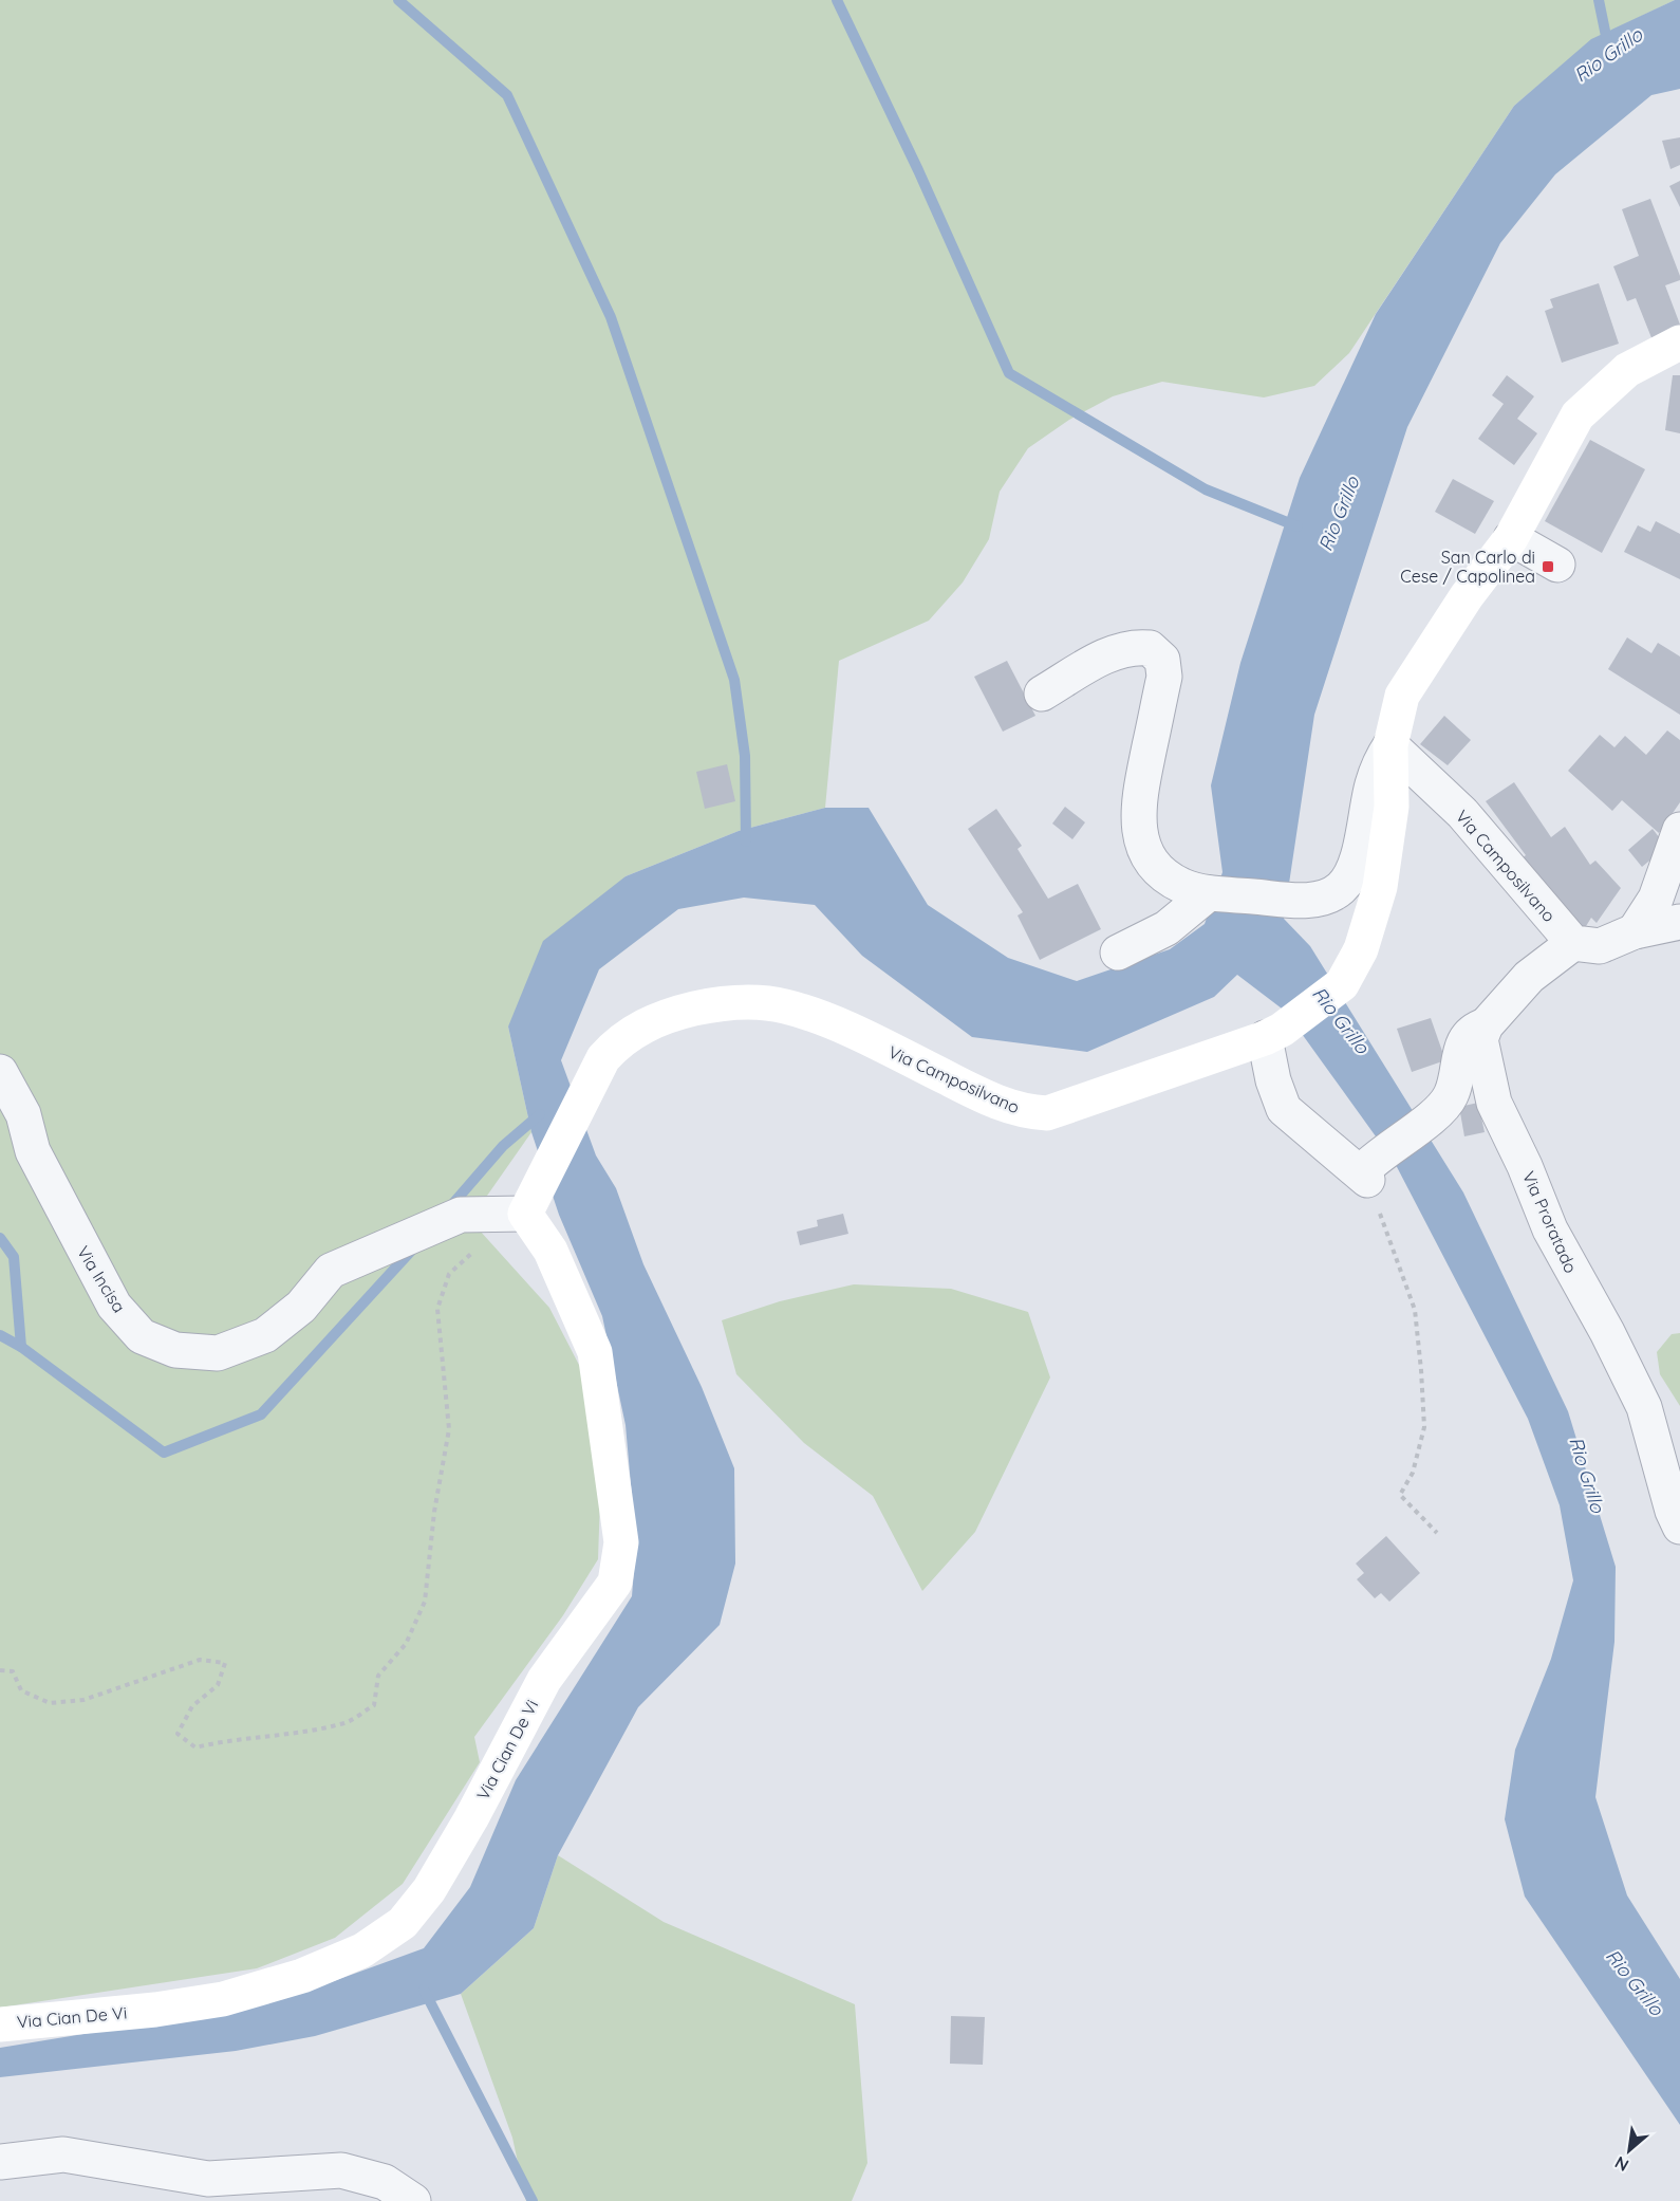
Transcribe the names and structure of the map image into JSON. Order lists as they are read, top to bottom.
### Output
{
  "streets": {
    "street": [
      "Via Camposilvano",
      "Via Proratado",
      "Via Incisa",
      "Via Cian De Vi"
    ]
  },
  "crossings": [
    ["Via Camposilvano", "Via Incisa"],
    ["Via Camposilvano", "Via Cian De Vi"],
    ["Via Incisa", "Via Cian De Vi"]
  ],
  "water": ["Rio Grillo"],
  "places": {
    "transit": ["San Carlo di Cese / Capolinea"]
  },
  "north": "bottom left"
}
